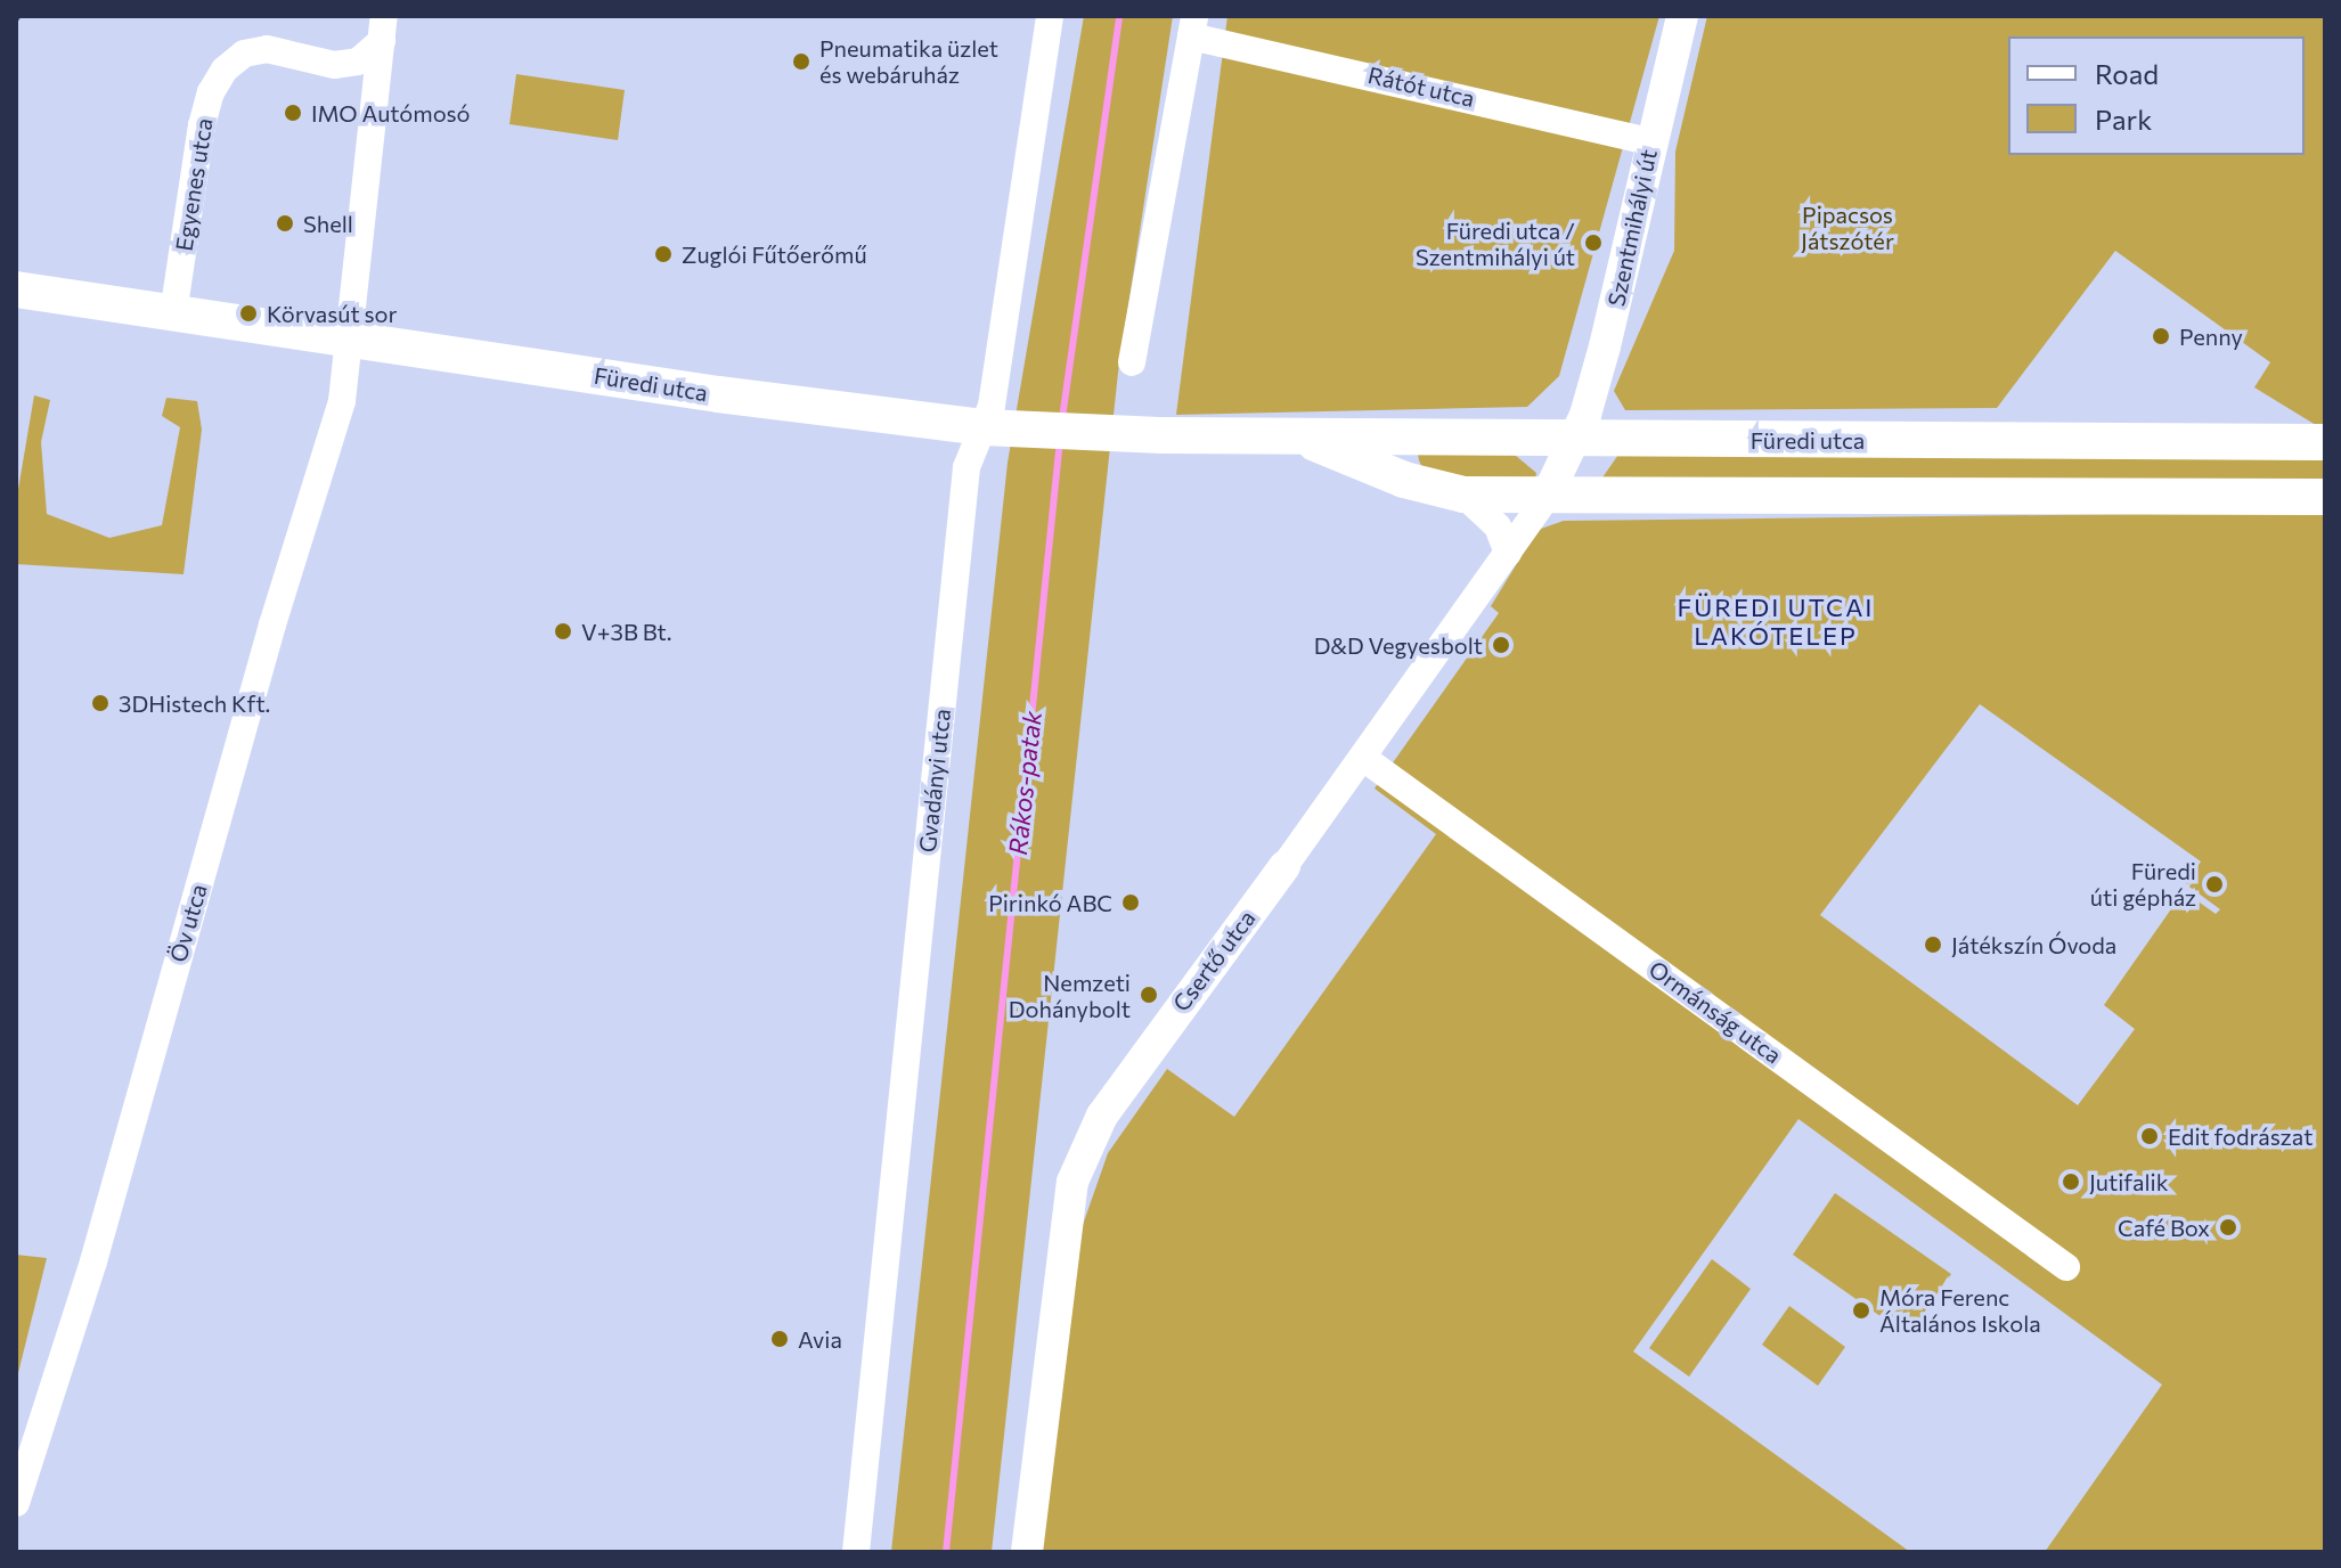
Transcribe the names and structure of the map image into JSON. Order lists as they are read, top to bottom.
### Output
{
  "streets": {
    "main road": ["Füredi utca"],
    "street": [
      "Rátót utca",
      "Egyenes utca",
      "Szentmihályi út",
      "Gvadányi utca",
      "Öv utca",
      "Csertő utca",
      "Ormánság utca"
    ]
  },
  "crossings": [
    ["Rátót utca", "Szentmihályi út"],
    ["Egyenes utca", "Füredi utca"],
    ["Egyenes utca", "Öv utca"],
    ["Szentmihályi út", "Füredi utca"],
    ["Szentmihályi út", "Csertő utca"],
    ["Füredi utca", "Gvadányi utca"],
    ["Füredi utca", "Öv utca"],
    ["Füredi utca", "Csertő utca"],
    ["Csertő utca", "Ormánság utca"]
  ],
  "districts": ["FÜREDI UTCAI LAKÓTELEP"],
  "water": ["Rákos-patak"],
  "parks": ["Pipacsos Játszótér"],
  "places": [
    "Pneumatika üzlet és webáruház",
    "IMO Autómosó",
    "Shell",
    "Füredi utca / Szentmihályi út",
    "Zuglói Fűtőerőmű",
    "Körvasút sor",
    "Penny",
    "V+3B Bt.",
    "D&D Vegyesbolt",
    "3DHistech Kft.",
    "Füredi úti gépház",
    "Pirinkó ABC",
    "Játékszín Óvoda",
    "Nemzeti Dohánybolt",
    "Edit fodrászat",
    "Jutifalik",
    "Café Box",
    "Móra Ferenc Általános Iskola",
    "Avia"
  ],
  "legend": ["Road", "Park"]
}
